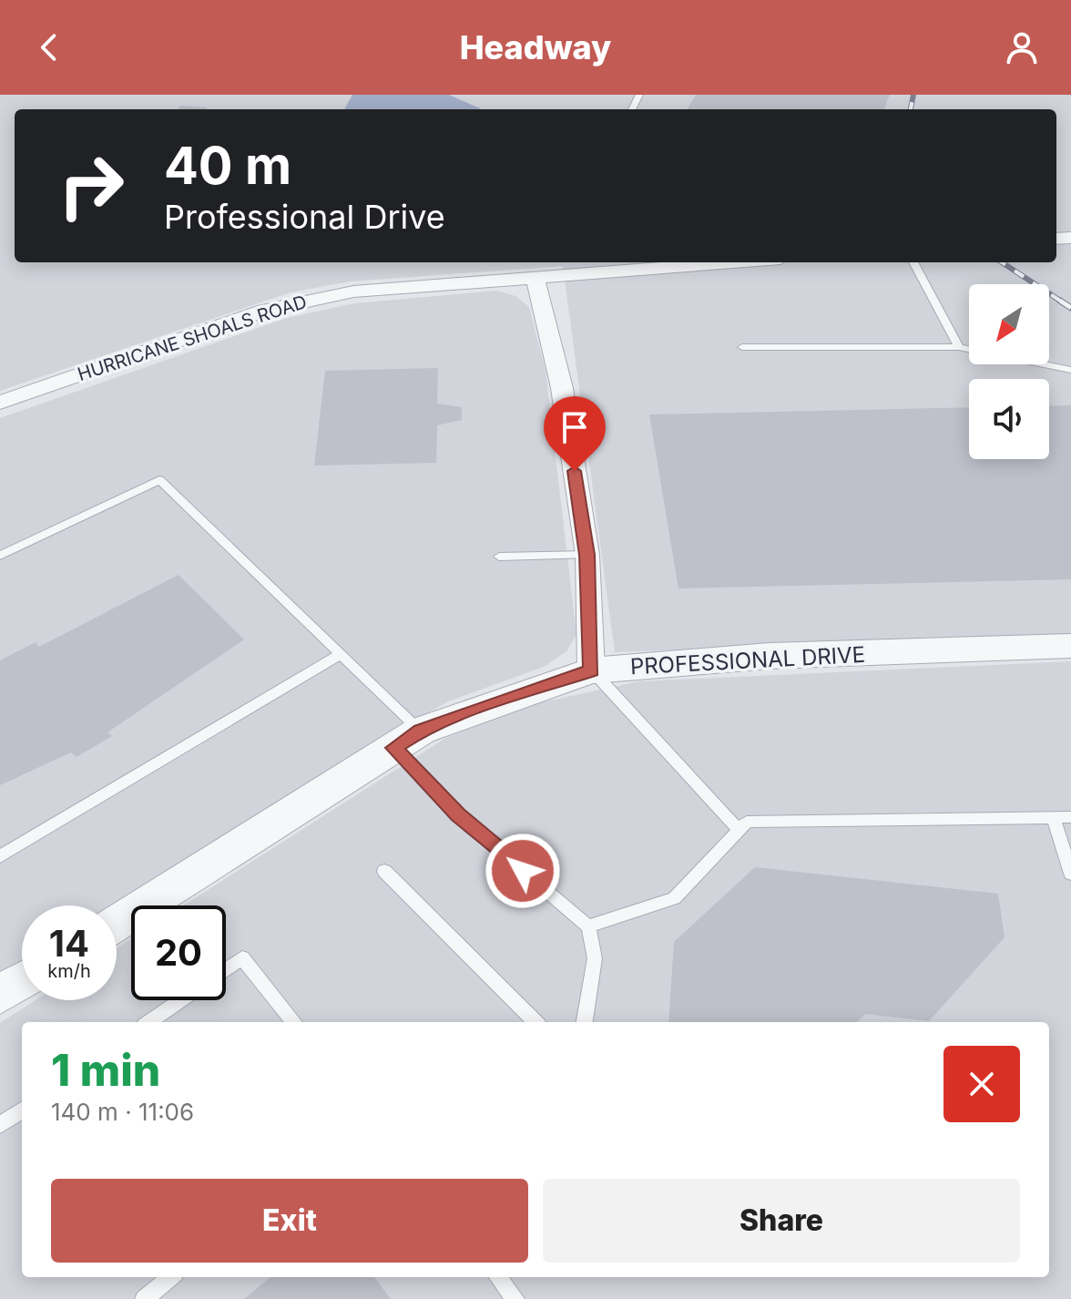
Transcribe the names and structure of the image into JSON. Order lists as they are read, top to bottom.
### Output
{
  "streets": {
    "street": ["HURRICANE SHOALS ROAD", "PROFESSIONAL DRIVE"]
  },
  "north": "bottom left",
  "page": {
    "header": "Headway",
    "turn": ["40 m", "Professional Drive"],
    "speed": "14 km/h",
    "limit": "20",
    "heading": ["1 min", "140 m · 11:06"],
    "buttons": ["Exit", "Share"]
  }
}
